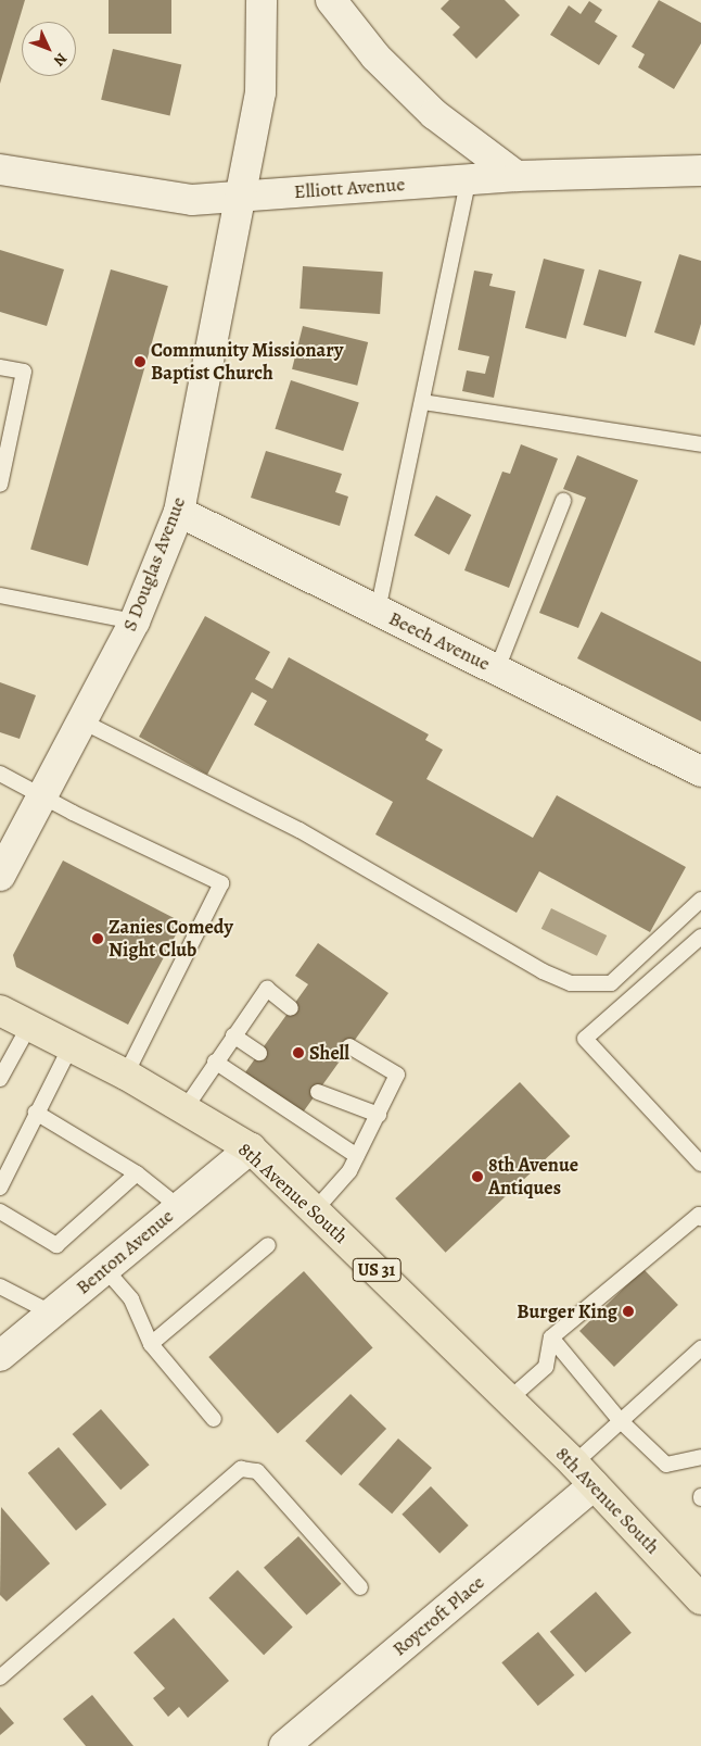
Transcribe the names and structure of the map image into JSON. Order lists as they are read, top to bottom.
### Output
{
  "streets": {
    "main road": ["8th Avenue South", "US 31"],
    "street": [
      "Elliott Avenue",
      "S Douglas Avenue",
      "Beech Avenue",
      "Benton Avenue",
      "Roycroft Place"
    ]
  },
  "crossings": [
    ["Elliott Avenue", "S Douglas Avenue"],
    ["S Douglas Avenue", "Beech Avenue"],
    ["8th Avenue South", "Benton Avenue"],
    ["8th Avenue South", "Roycroft Place"]
  ],
  "places": [
    "Community Missionary Baptist Church",
    "Zanies Comedy Night Club",
    "Shell",
    "8th Avenue Antiques",
    "Burger King"
  ],
  "north": "bottom right"
}
